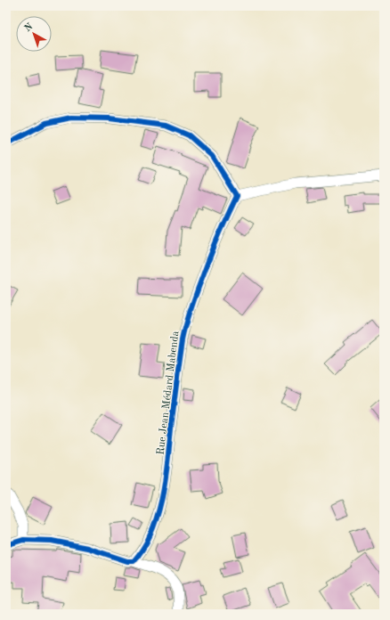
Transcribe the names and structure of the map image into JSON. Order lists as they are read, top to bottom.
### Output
{
  "streets": {
    "street": ["Rue Jean Médard Mabenda"]
  },
  "north": "top left"
}
